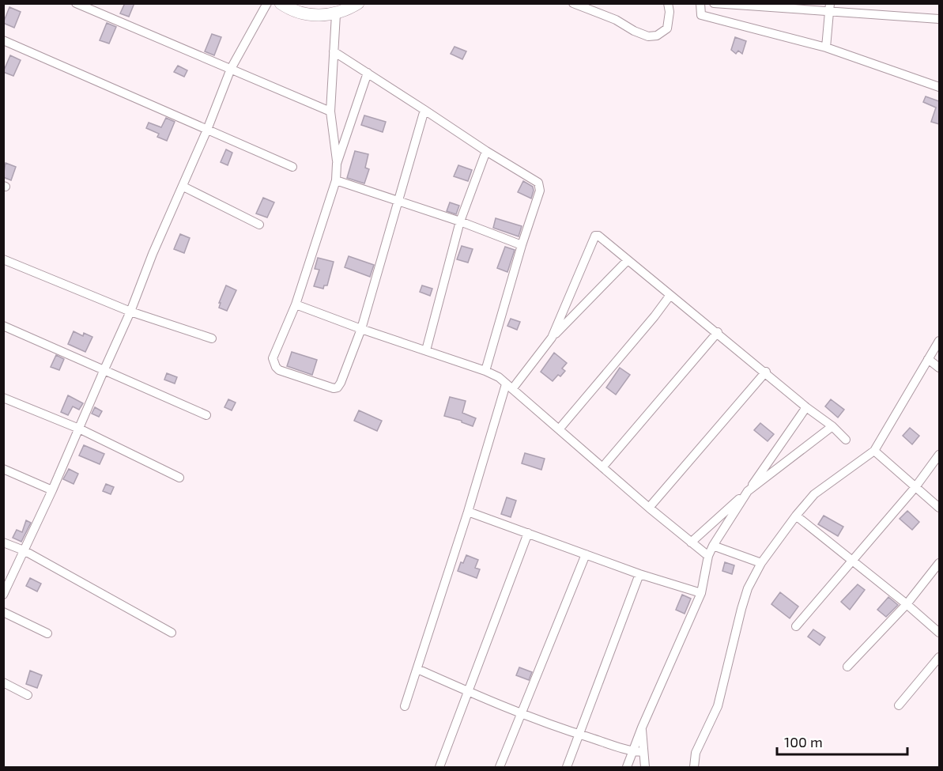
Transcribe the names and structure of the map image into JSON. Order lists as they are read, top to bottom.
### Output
{
  "scale_bar": "100 m"
}
